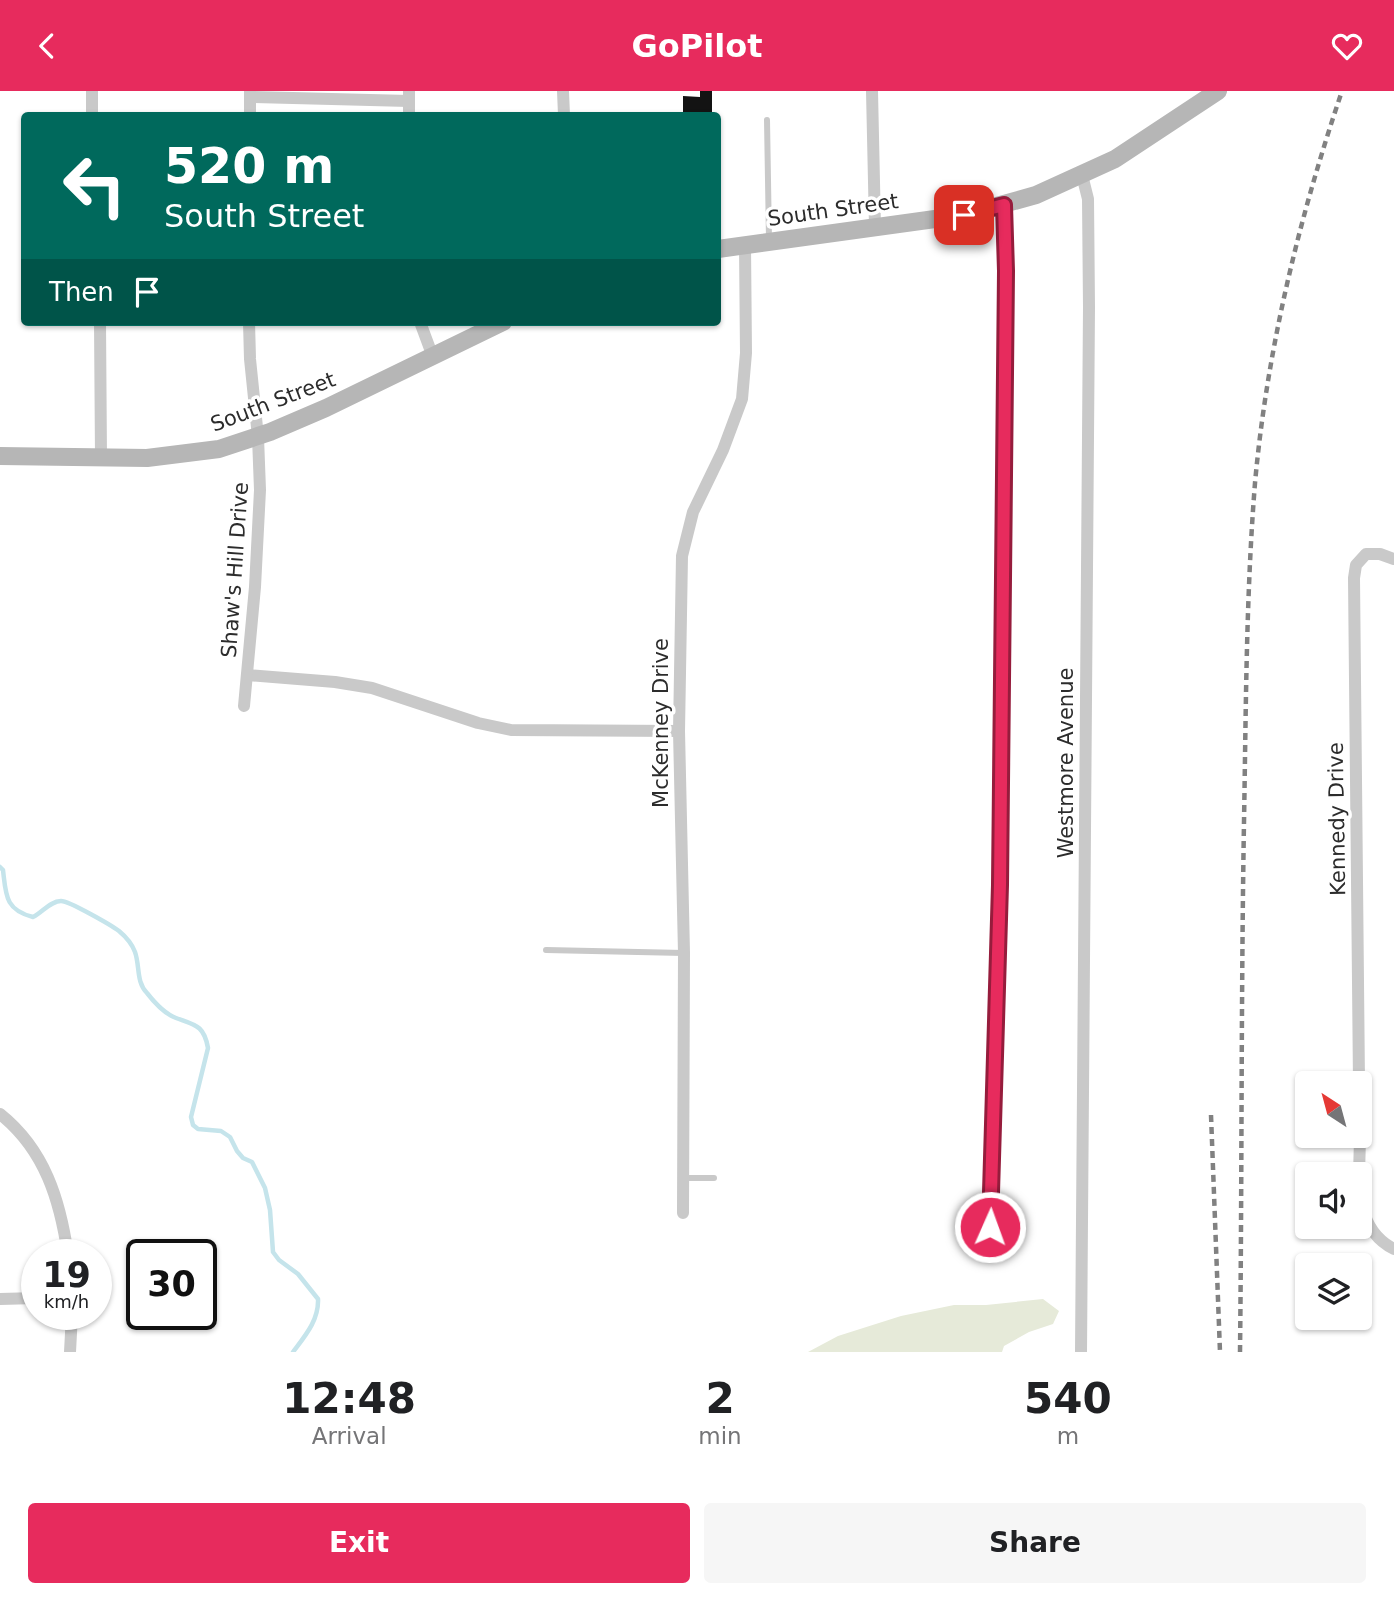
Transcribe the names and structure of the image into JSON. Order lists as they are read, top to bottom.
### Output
{
  "streets": {
    "street": [
      "South Street",
      "Shaw's Hill Drive",
      "McKenney Drive",
      "Westmore Avenue",
      "Kennedy Drive"
    ]
  },
  "crossings": [
    ["South Street", "Shaw's Hill Drive"],
    ["South Street", "McKenney Drive"],
    ["South Street", "Westmore Avenue"]
  ],
  "north": "top left",
  "page": {
    "header": "GoPilot",
    "turn": ["520 m", "South Street"],
    "then": "Then",
    "speed": "19 km/h",
    "limit": "30",
    "eta": [
      "12:48",
      "Arrival",
      "2",
      "min",
      "540",
      "m"
    ],
    "buttons": ["Exit", "Share"]
  }
}
